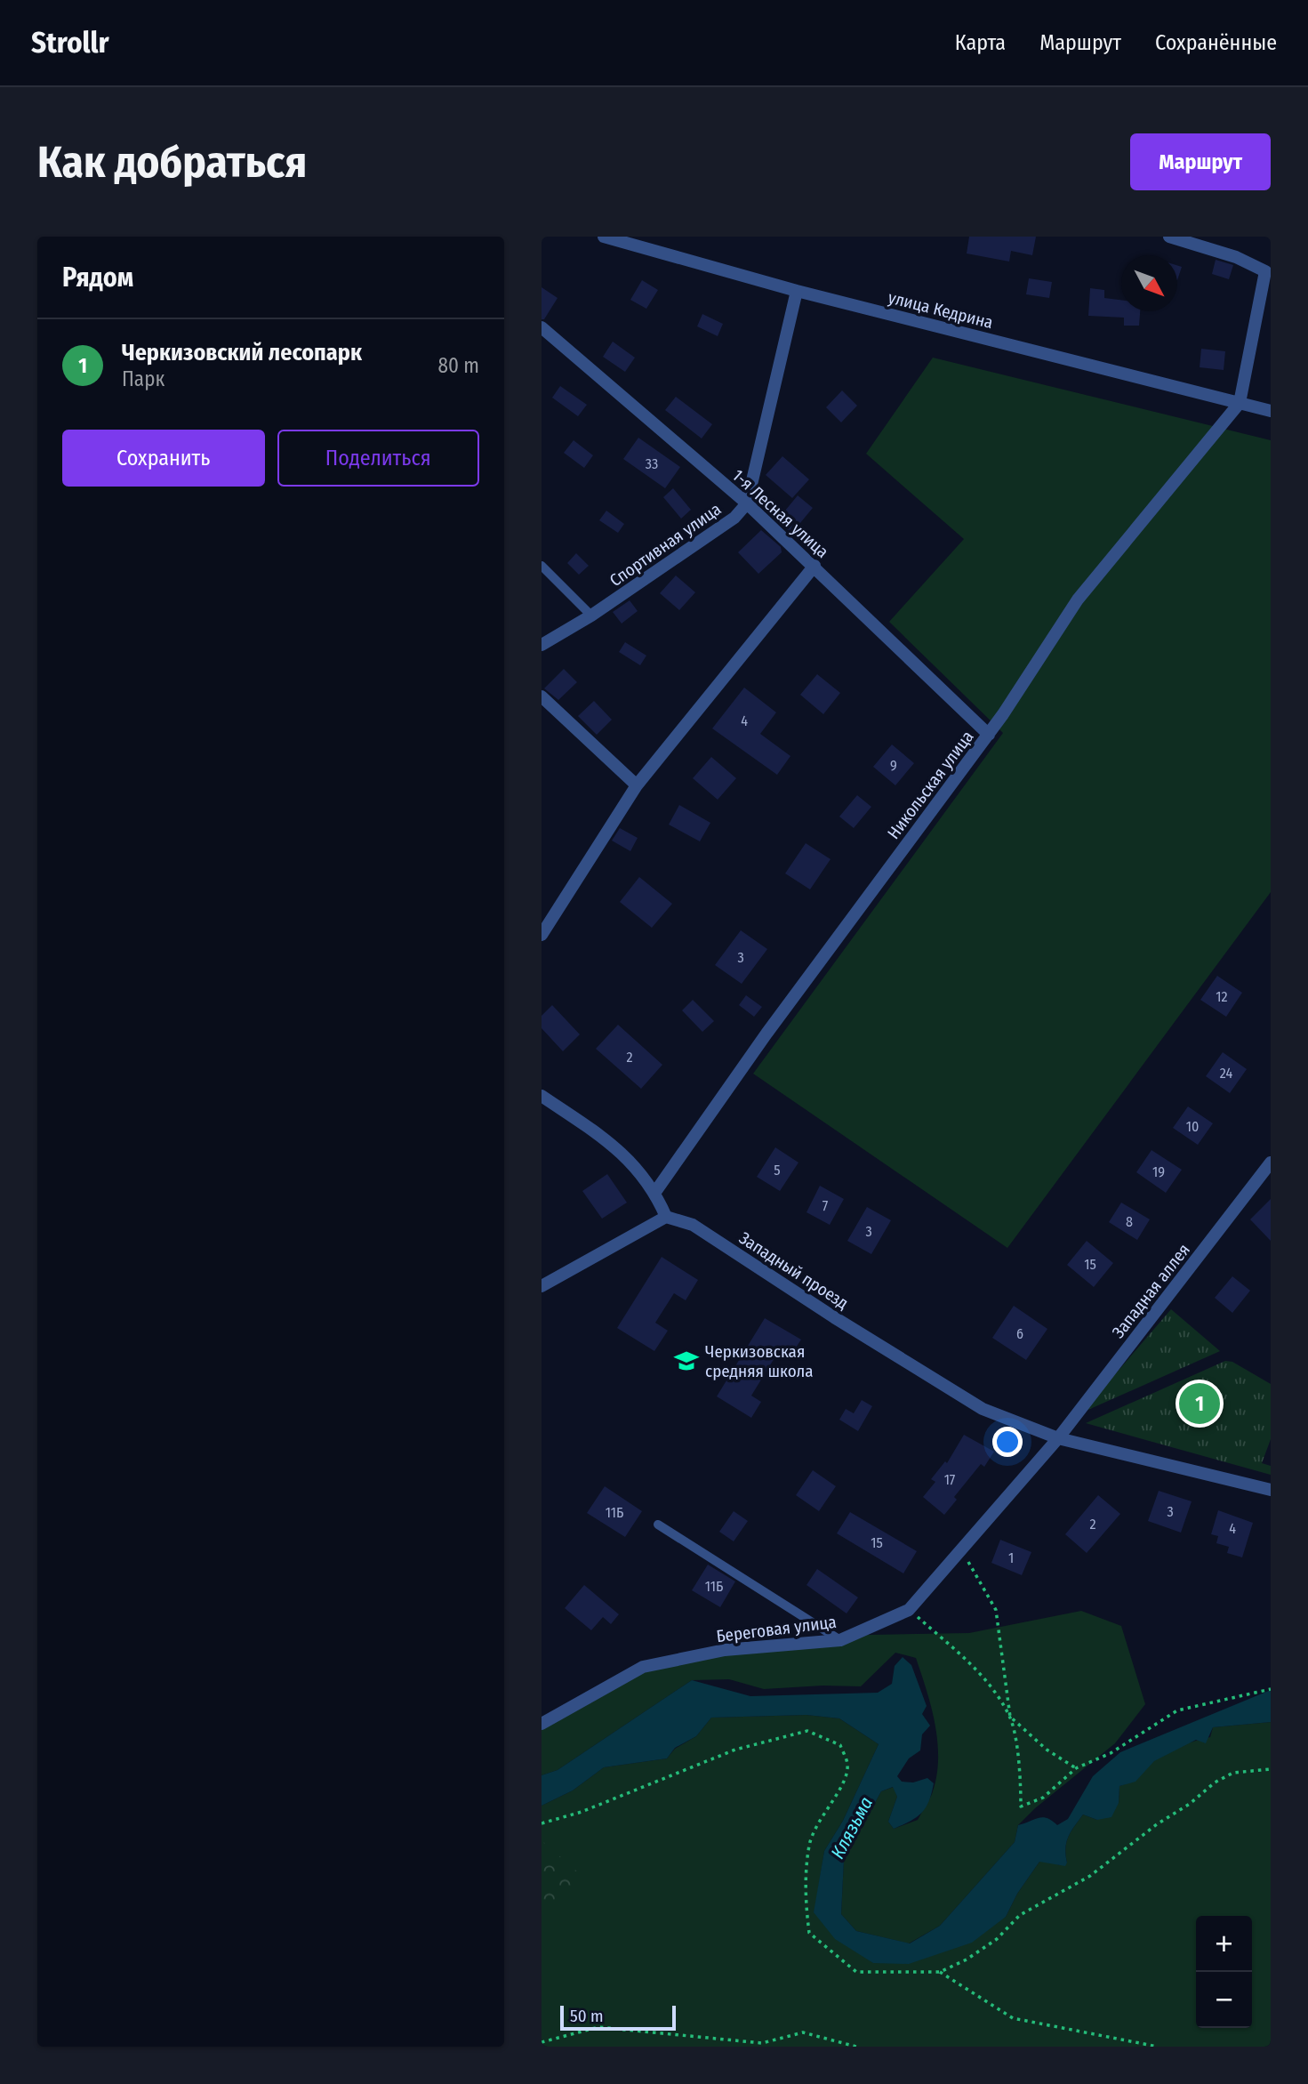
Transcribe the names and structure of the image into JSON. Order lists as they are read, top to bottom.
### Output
{
  "streets": {
    "street": [
      "улица Кедрина",
      "1-я Лесная улица",
      "Спортивная улица",
      "Никольская улица",
      "Западный проезд",
      "Западная аллея",
      "Береговая улица"
    ]
  },
  "crossings": [
    ["улица Кедрина", "Спортивная улица"],
    ["улица Кедрина", "Никольская улица"],
    ["1-я Лесная улица", "Спортивная улица"],
    ["1-я Лесная улица", "Никольская улица"],
    ["Западный проезд", "Западная аллея"],
    ["Западный проезд", "Береговая улица"],
    ["Западная аллея", "Береговая улица"]
  ],
  "water": ["Клязьма"],
  "places": {
    "school or university": ["Черкизовская средняя школа"]
  },
  "house_numbers": [
    "33",
    "4",
    "9",
    "3",
    "12",
    "2",
    "24",
    "10",
    "5",
    "19",
    "7",
    "8",
    "3",
    "15",
    "6",
    "17",
    "3",
    "11Б",
    "2",
    "4",
    "15",
    "1",
    "11Б"
  ],
  "scale_bar": "50 m",
  "north": "bottom right",
  "page": {
    "header": "Strollr",
    "nav": ["Карта", "Маршрут", "Сохранённые"],
    "buttons": [
      "Маршрут",
      ["Сохранить", "Поделиться"]
    ],
    "title": "Как добраться",
    "heading": "Рядом",
    "list": [
      {
        "mark": "1",
        "name": "Черкизовский лесопарк",
        "note": "Парк",
        "value": "80 m"
      }
    ],
    "pins": "1",
    "map_buttons": ["+", "−"],
    "scale": "50 m"
  }
}
